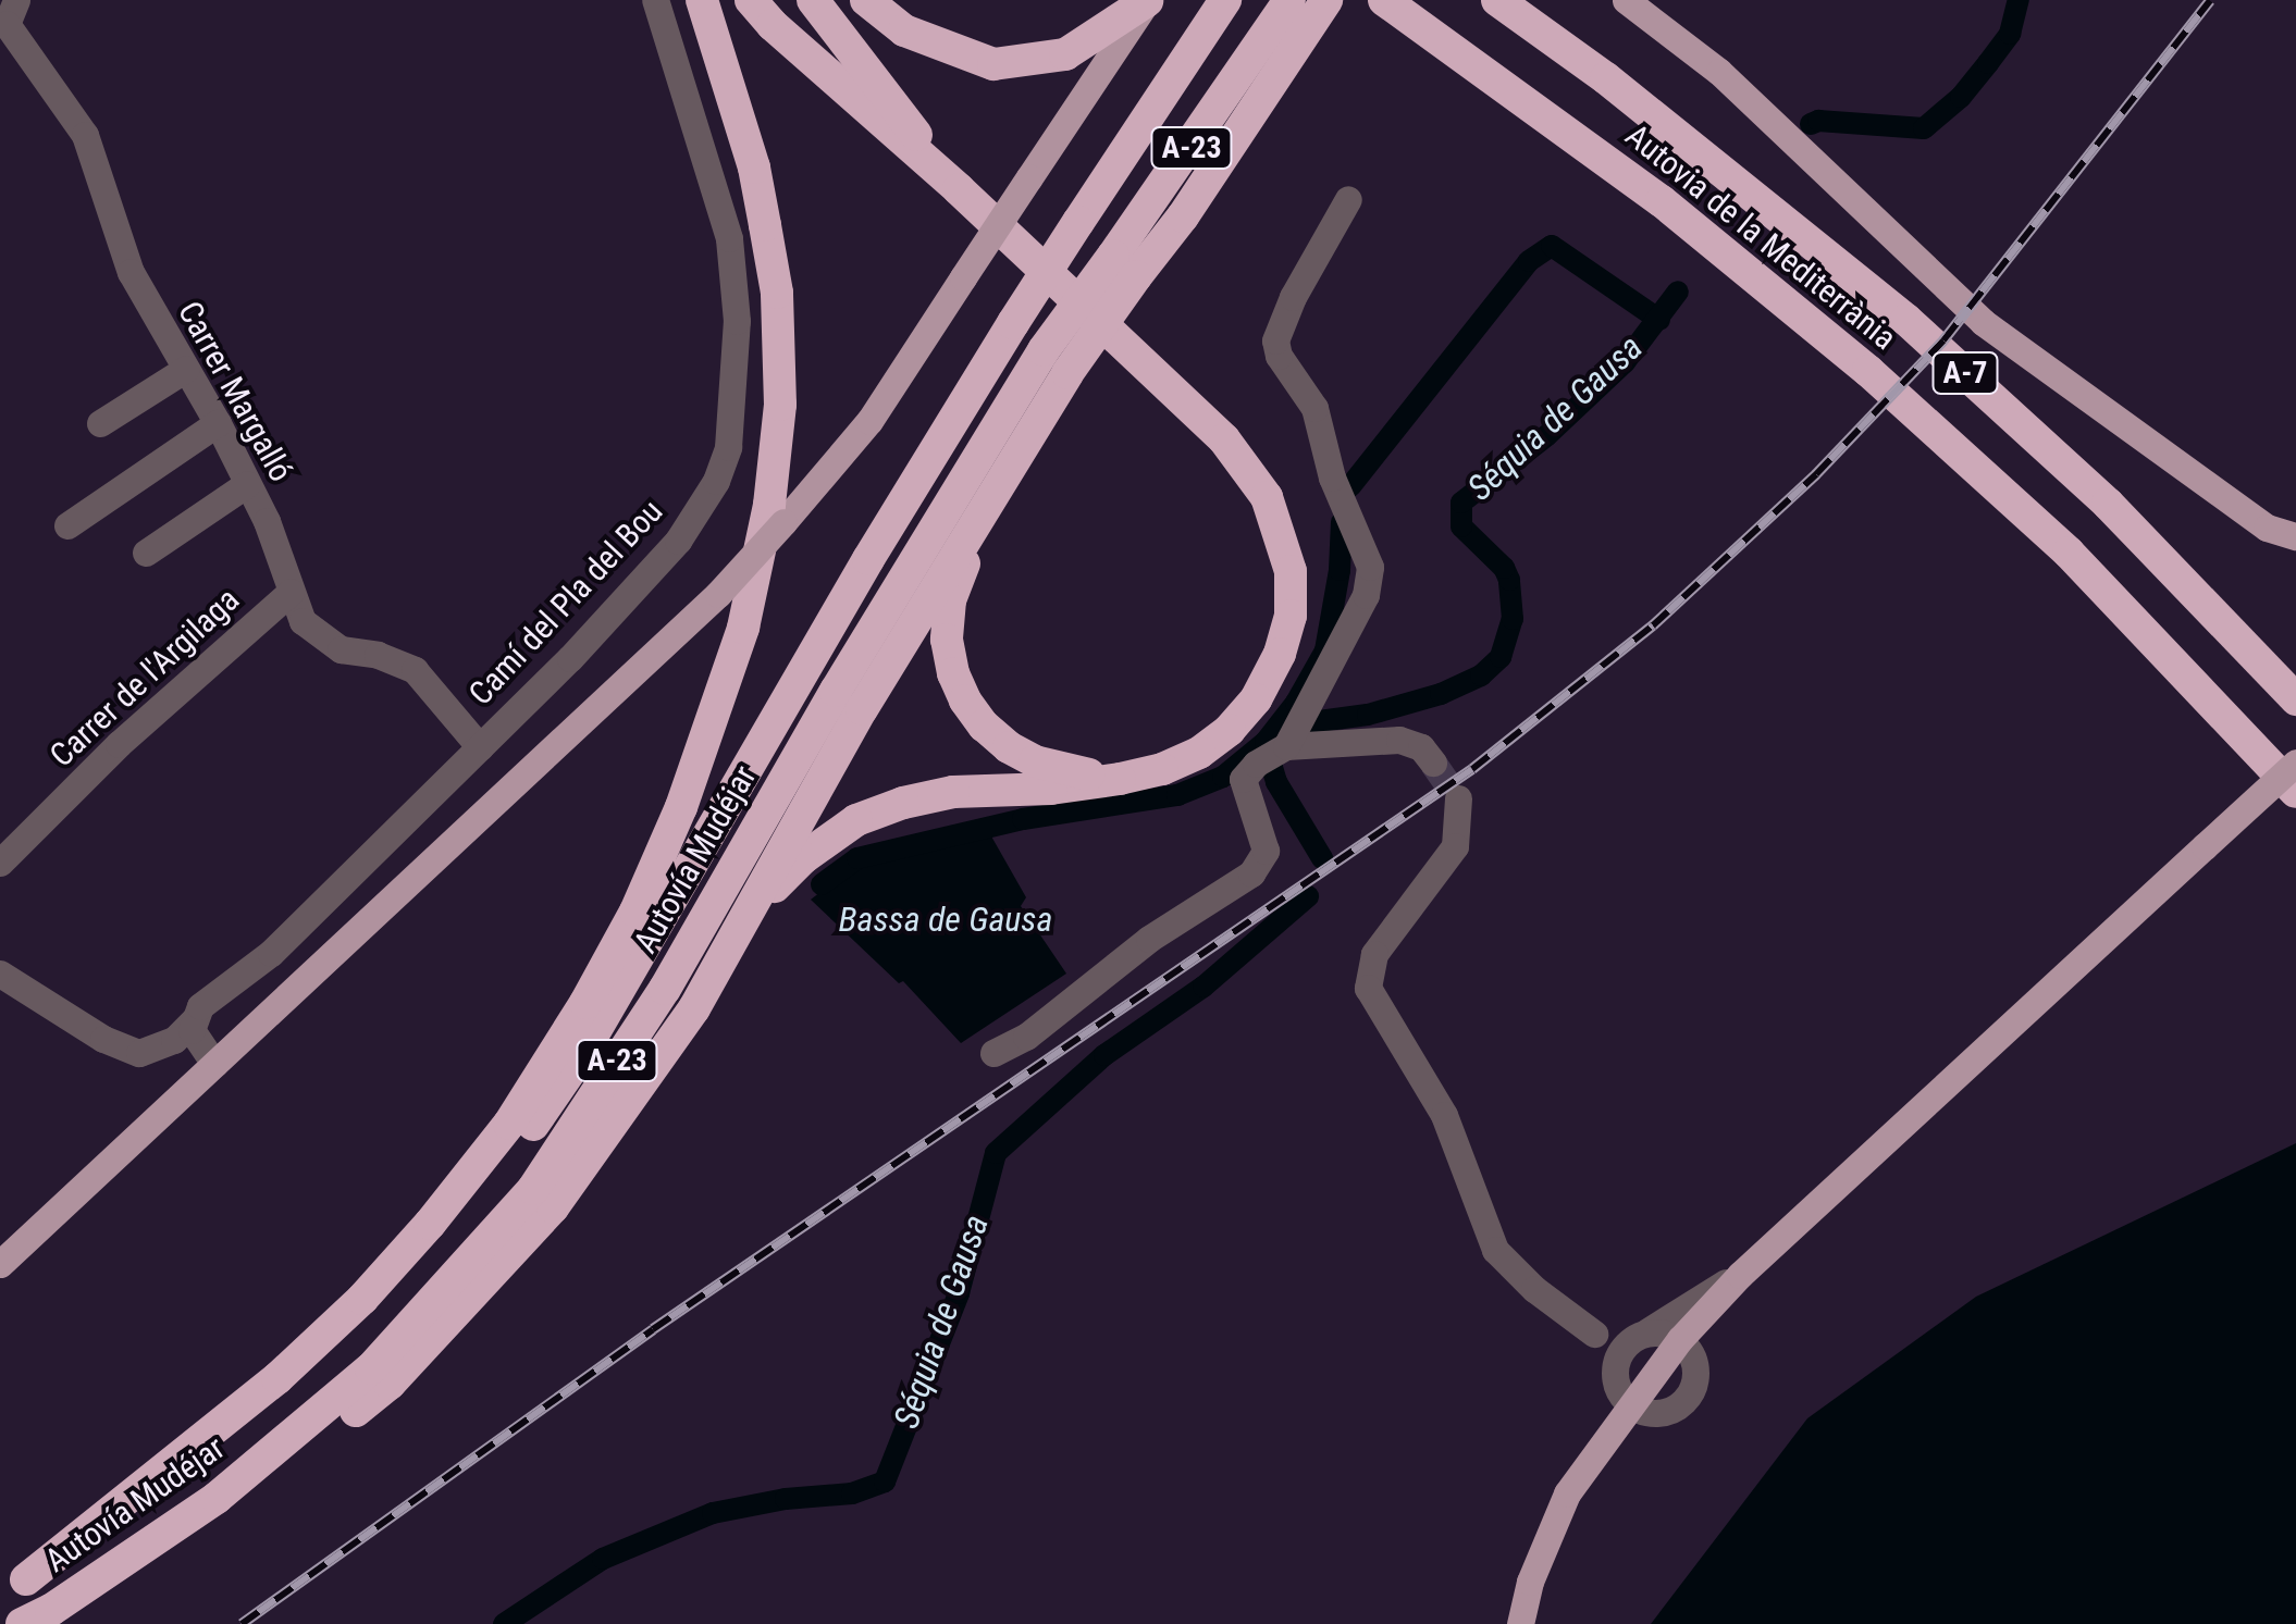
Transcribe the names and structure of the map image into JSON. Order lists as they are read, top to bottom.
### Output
{
  "streets": {
    "highway": [
      "A-23",
      "Autovia de la Mediterrània",
      "A-7",
      "Autovía Mudéjar"
    ],
    "street": ["Carrer Margalló", "Camí del Pla del Bou", "Carrer de l'Argilaga"]
  },
  "crossings": [
    ["Carrer Margalló", "Camí del Pla del Bou"],
    ["Carrer Margalló", "Carrer de l'Argilaga"]
  ],
  "water": ["Séquia de Gausa", "Bassa de Gausa"]
}
